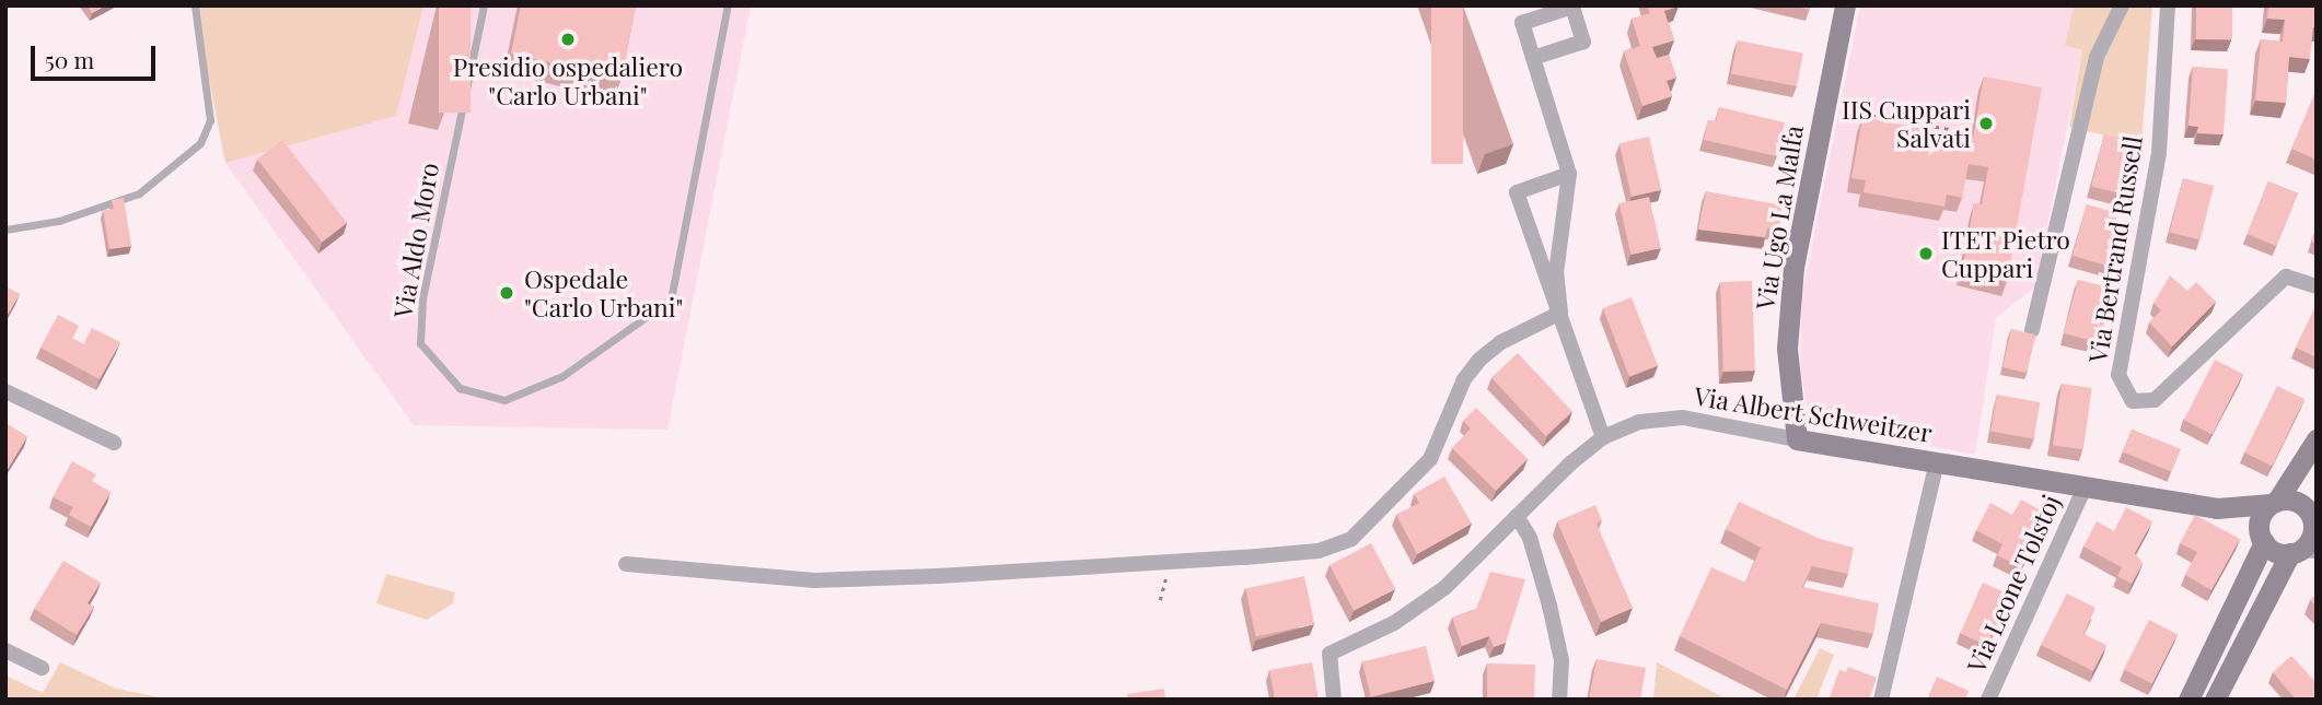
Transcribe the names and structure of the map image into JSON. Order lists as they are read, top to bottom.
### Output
{
  "streets": {
    "street": [
      "Via Ugo La Malfa",
      "Via Bertrand Russell",
      "Via Albert Schweitzer",
      "Via Leone Tolstoj"
    ],
    "lane": ["Via Aldo Moro"]
  },
  "crossings": [
    ["Via Ugo La Malfa", "Via Albert Schweitzer"],
    ["Via Albert Schweitzer", "Via Leone Tolstoj"]
  ],
  "places": [
    "Presidio ospedaliero \"Carlo Urbani\"",
    "IIS Cuppari Salvati",
    "ITET Pietro Cuppari",
    "Ospedale \"Carlo Urbani\""
  ],
  "scale_bar": "50 m"
}
